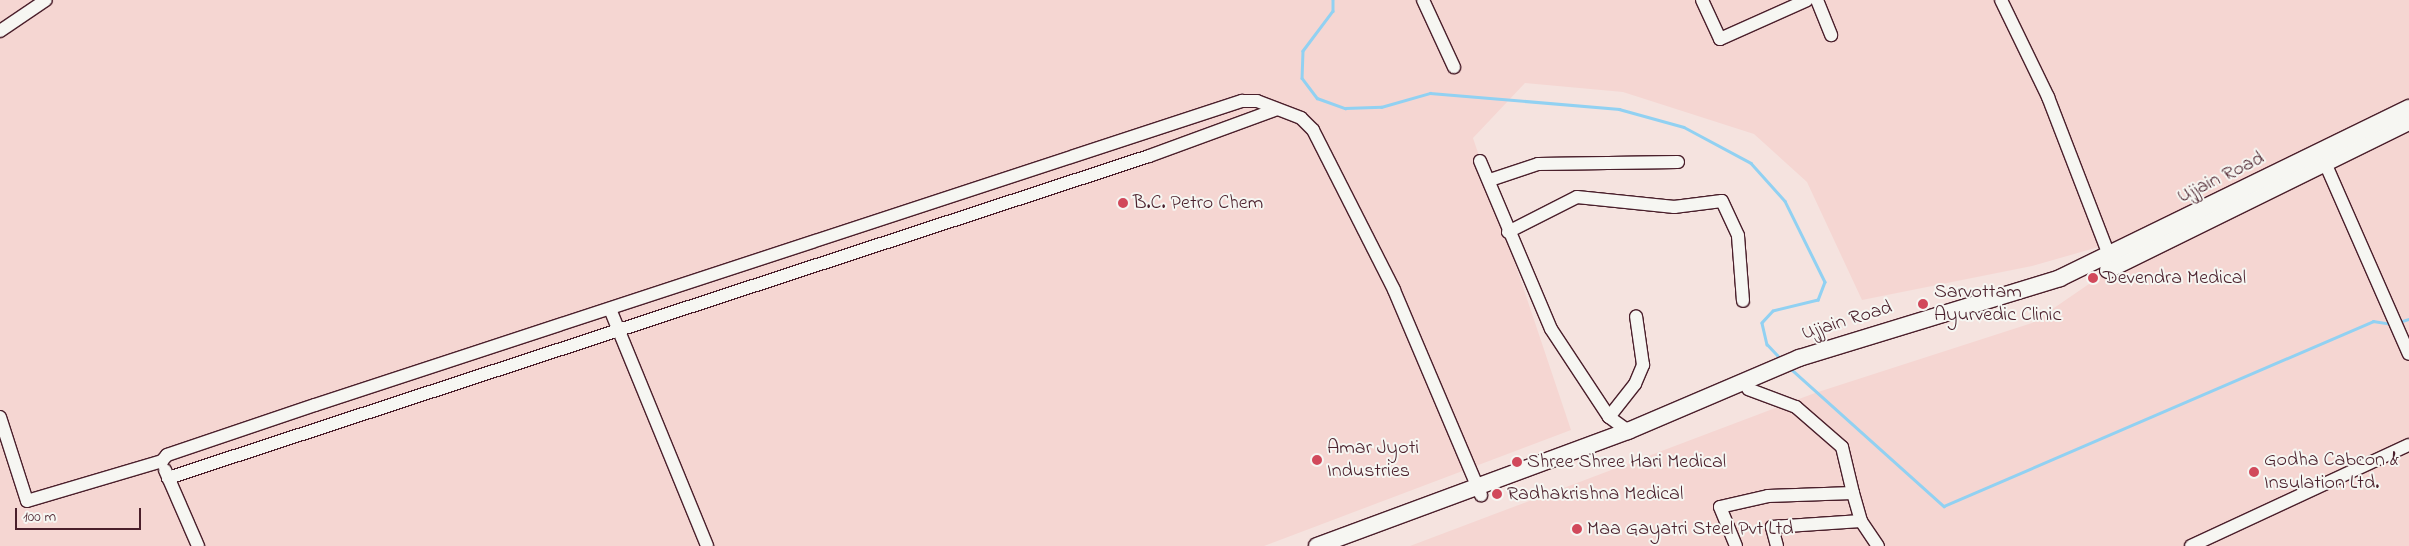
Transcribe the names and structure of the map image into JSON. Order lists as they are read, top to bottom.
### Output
{
  "streets": {
    "main road": ["Ujjain Road"]
  },
  "places": [
    "B.C. Petro Chem",
    "Devendra Medical",
    "Sarvottam Ayurvedic Clinic",
    "Amar Jyoti Industries",
    "Shree Shree Hari Medical",
    "Godha Cabcon & Insulation Ltd.",
    "Radhakrishna Medical",
    "Maa Gayatri Steel Pvt Ltd"
  ],
  "scale_bar": "100 m"
}
